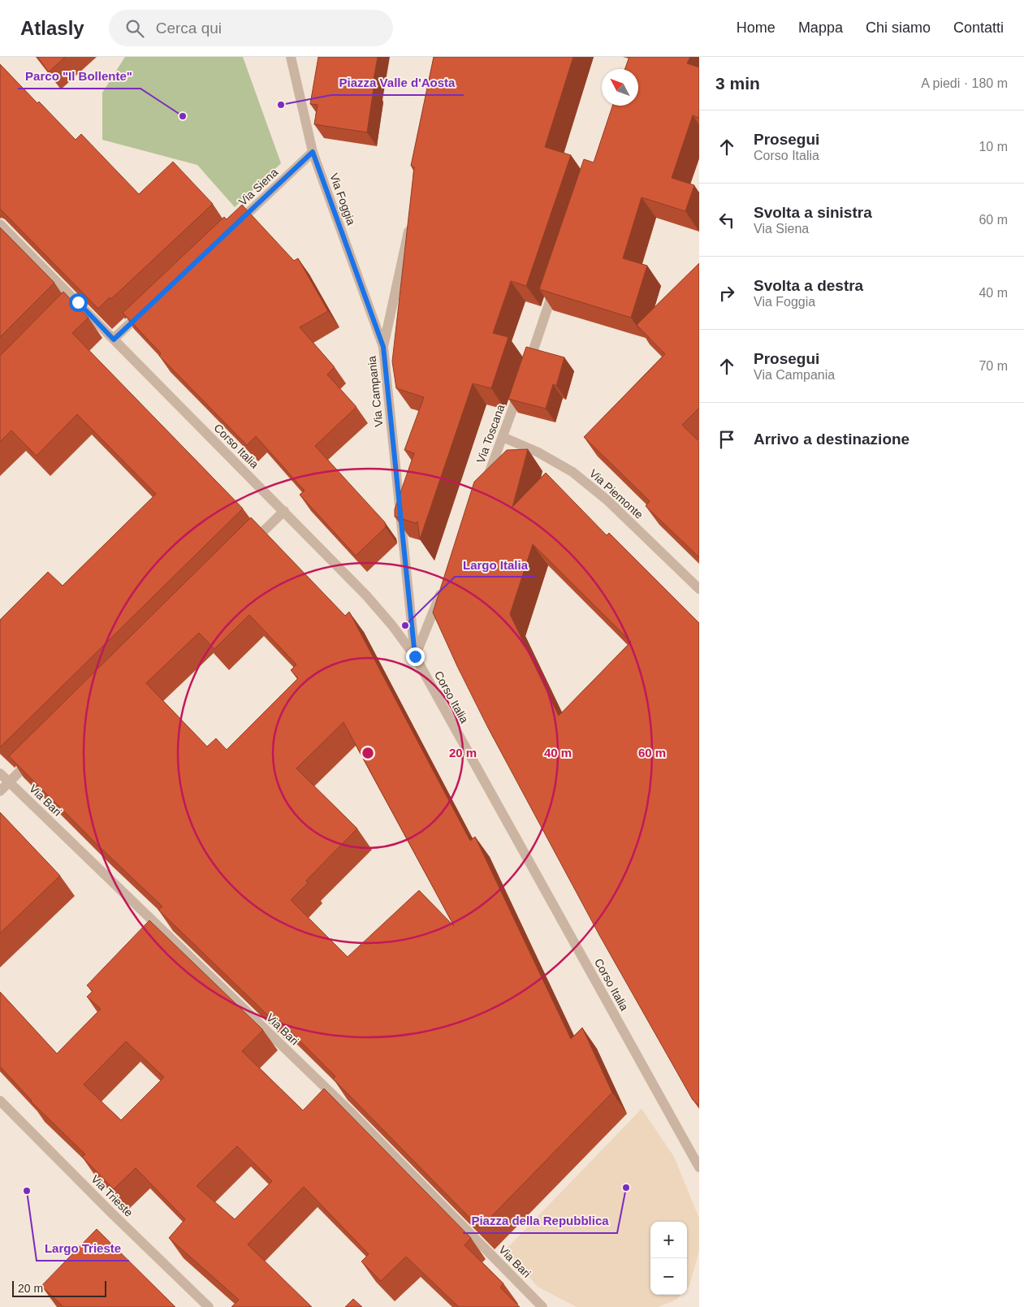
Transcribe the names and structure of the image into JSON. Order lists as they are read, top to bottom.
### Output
{
  "streets": {
    "street": [
      "Via Siena",
      "Via Foggia",
      "Via Campania",
      "Via Toscana",
      "Corso Italia",
      "Via Piemonte",
      "Via Bari",
      "Via Trieste"
    ]
  },
  "crossings": [
    ["Via Siena", "Via Foggia"],
    ["Via Foggia", "Via Campania"],
    ["Via Campania", "Corso Italia"],
    ["Via Toscana", "Via Piemonte"]
  ],
  "places": [
    "Piazza Valle d'Aosta",
    "Parco \"Il Bollente\"",
    "Largo Italia",
    "Piazza della Repubblica",
    "Largo Trieste"
  ],
  "scale_bar": "20 m",
  "north": "top left",
  "page": {
    "header": "Atlasly",
    "search": "Cerca qui",
    "nav": [
      "Home",
      "Mappa",
      "Chi siamo",
      "Contatti"
    ],
    "heading": ["3 min", "A piedi · 180 m"],
    "list": [
      ["Prosegui", "Corso Italia", "10 m"],
      ["Svolta a sinistra", "Via Siena", "60 m"],
      ["Svolta a destra", "Via Foggia", "40 m"],
      ["Prosegui", "Via Campania", "70 m"],
      "Arrivo a destinazione"
    ],
    "map_buttons": ["+", "−"],
    "scale": "20 m"
  },
  "rings": ["20 m", "40 m", "60 m"]
}
